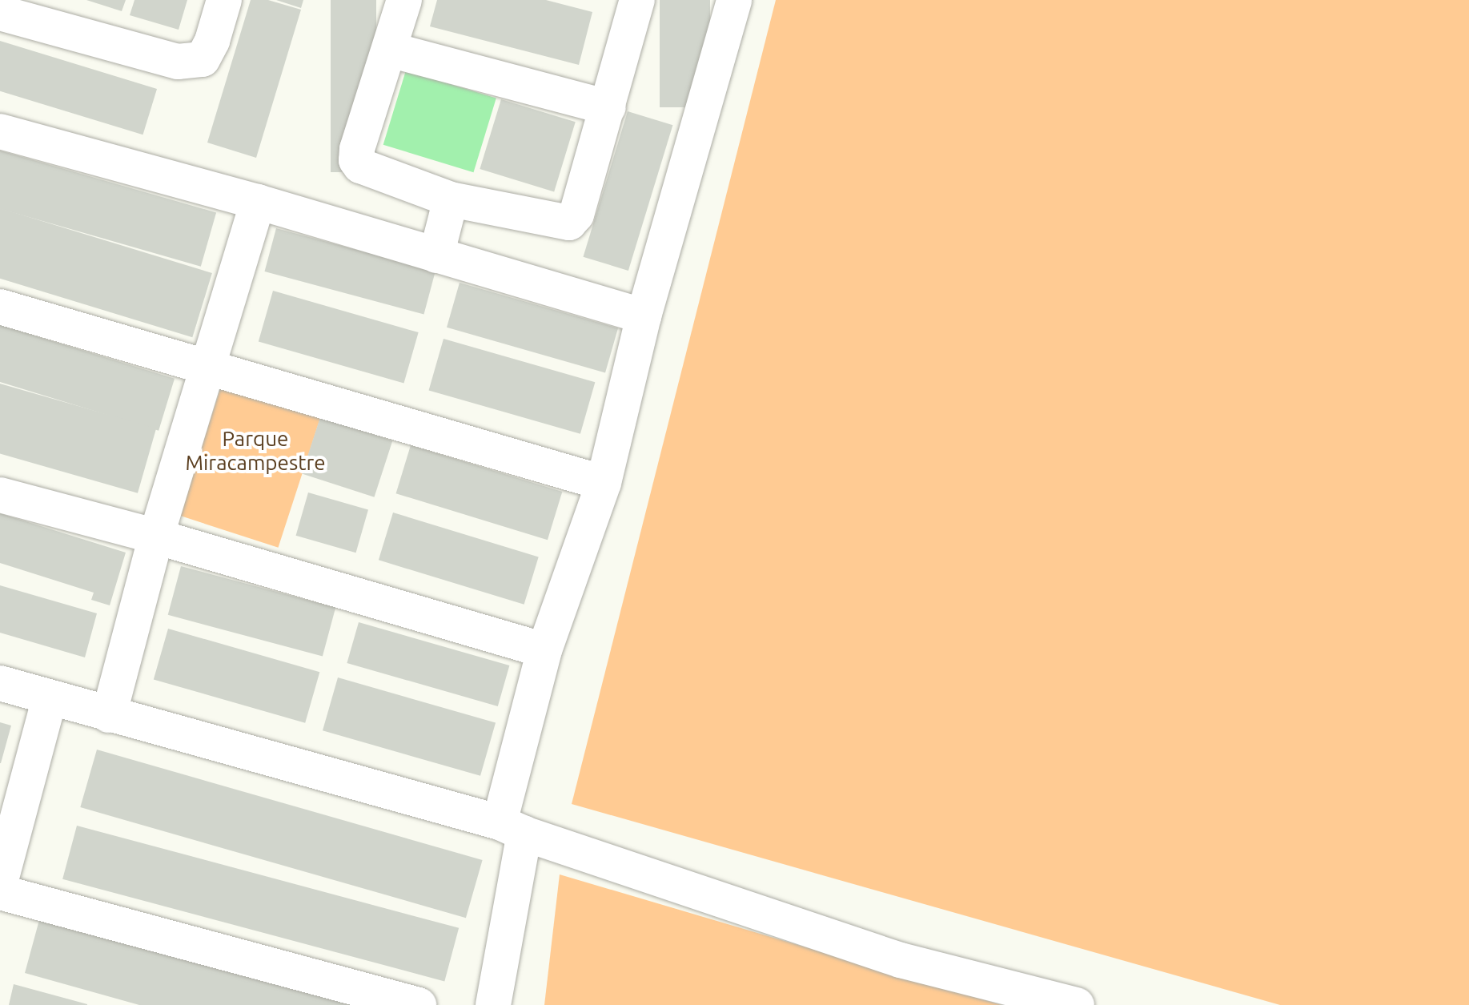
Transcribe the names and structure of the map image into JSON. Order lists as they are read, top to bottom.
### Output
{
  "parks": ["Parque Miracampestre"]
}
